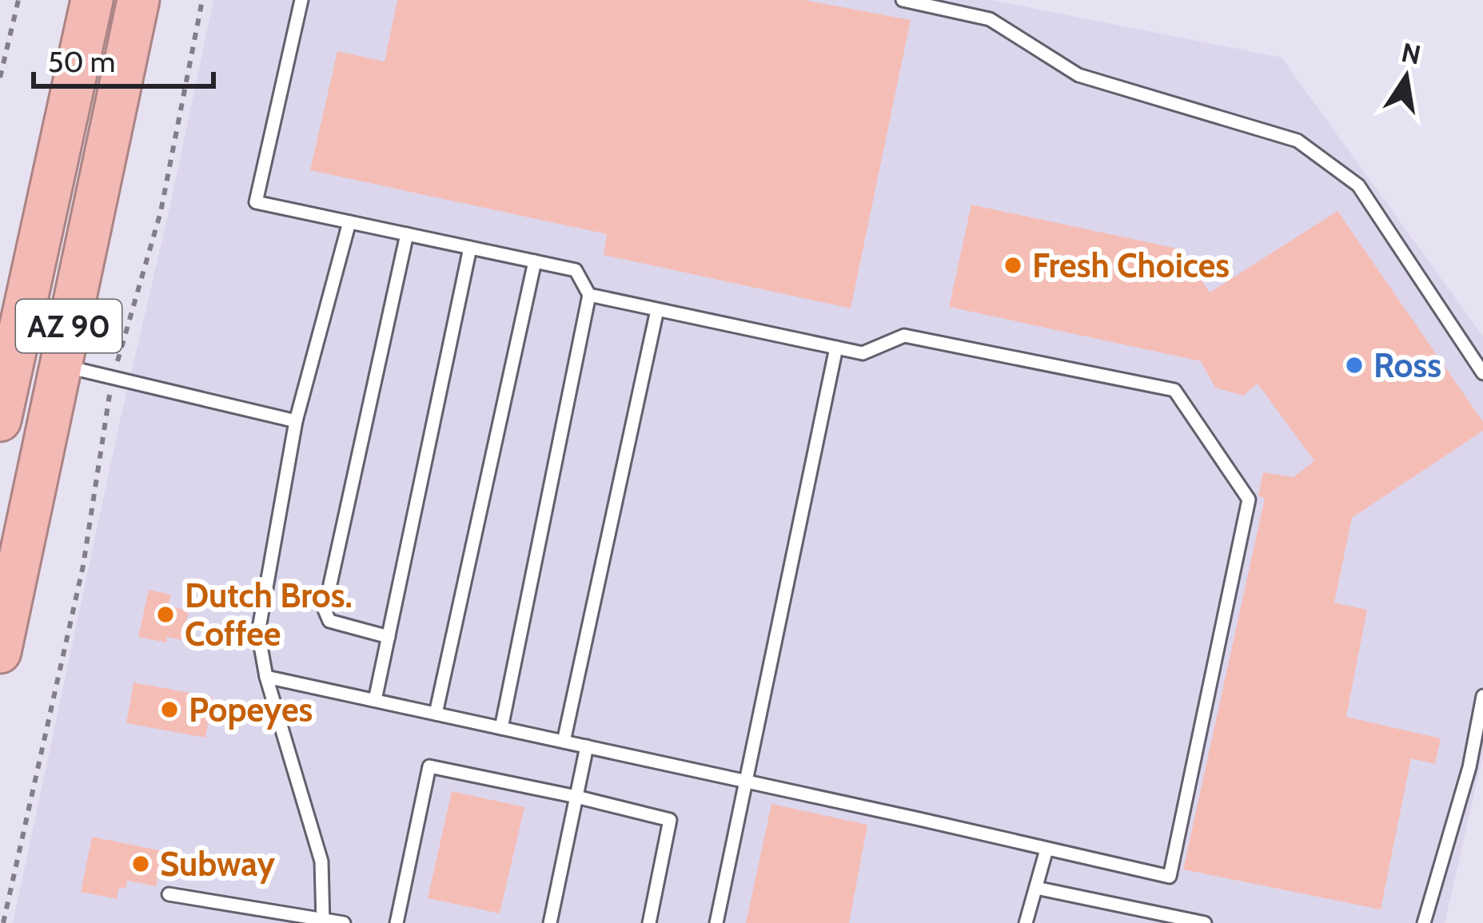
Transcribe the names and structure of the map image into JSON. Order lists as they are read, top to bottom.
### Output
{
  "streets": {
    "highway": ["AZ 90"]
  },
  "places": [
    "Fresh Choices",
    "Ross",
    "Dutch Bros. Coffee",
    "Popeyes",
    "Subway"
  ],
  "scale_bar": "50 m",
  "north": "top"
}
